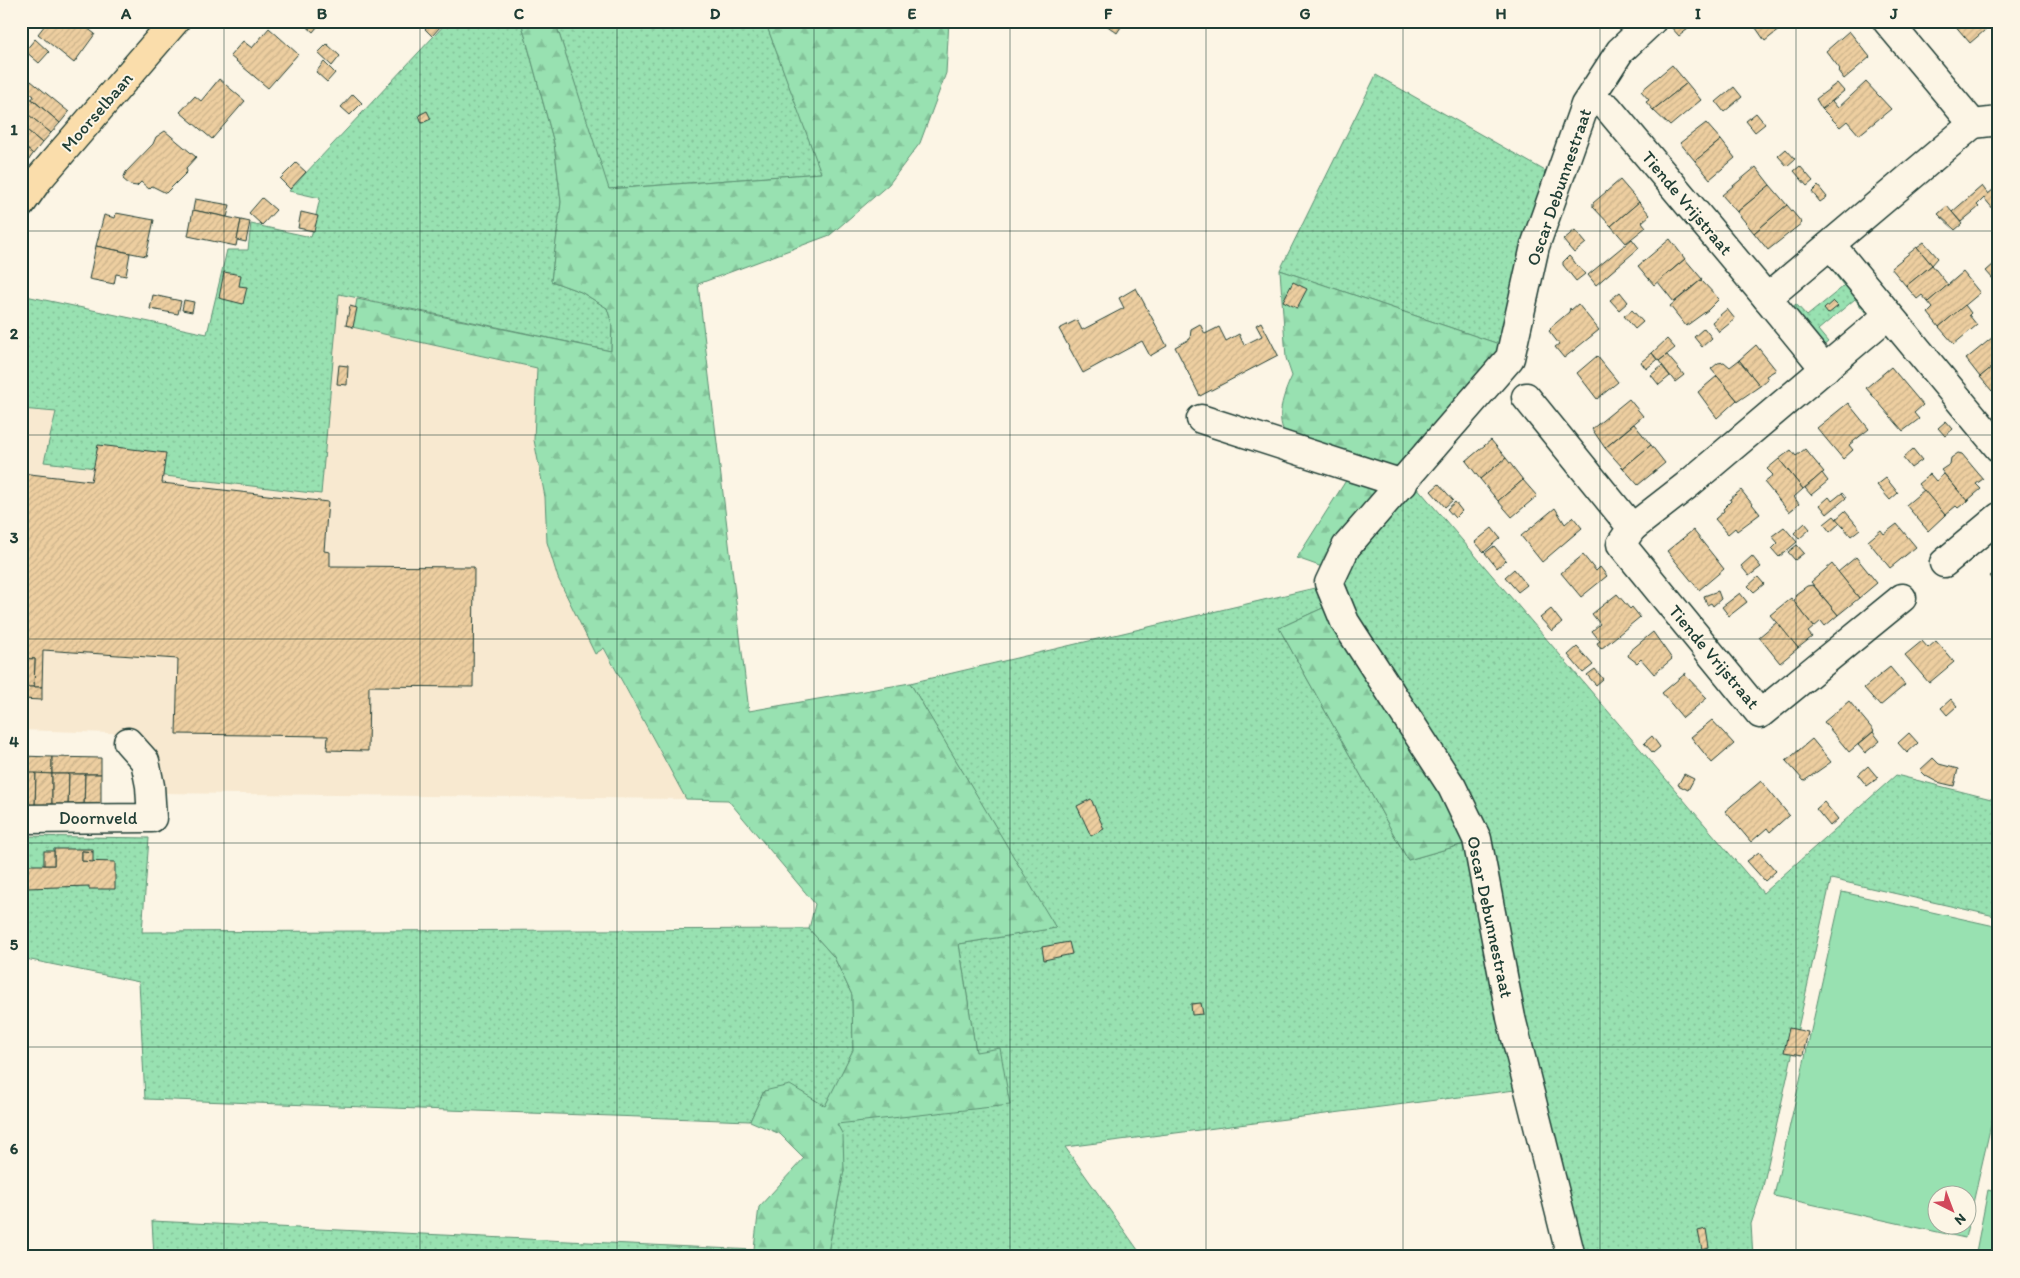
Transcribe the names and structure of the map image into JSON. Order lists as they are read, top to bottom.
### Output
{
  "streets": {
    "main road": ["Moorselbaan"],
    "street": ["Oscar Debunnestraat", "Tiende Vrijstraat", "Doornveld"]
  },
  "north": "bottom right",
  "grid": {
    "columns": [
      "A",
      "B",
      "C",
      "D",
      "E",
      "F",
      "G",
      "H",
      "I",
      "J"
    ],
    "rows": [
      "1",
      "2",
      "3",
      "4",
      "5",
      "6"
    ]
  }
}
